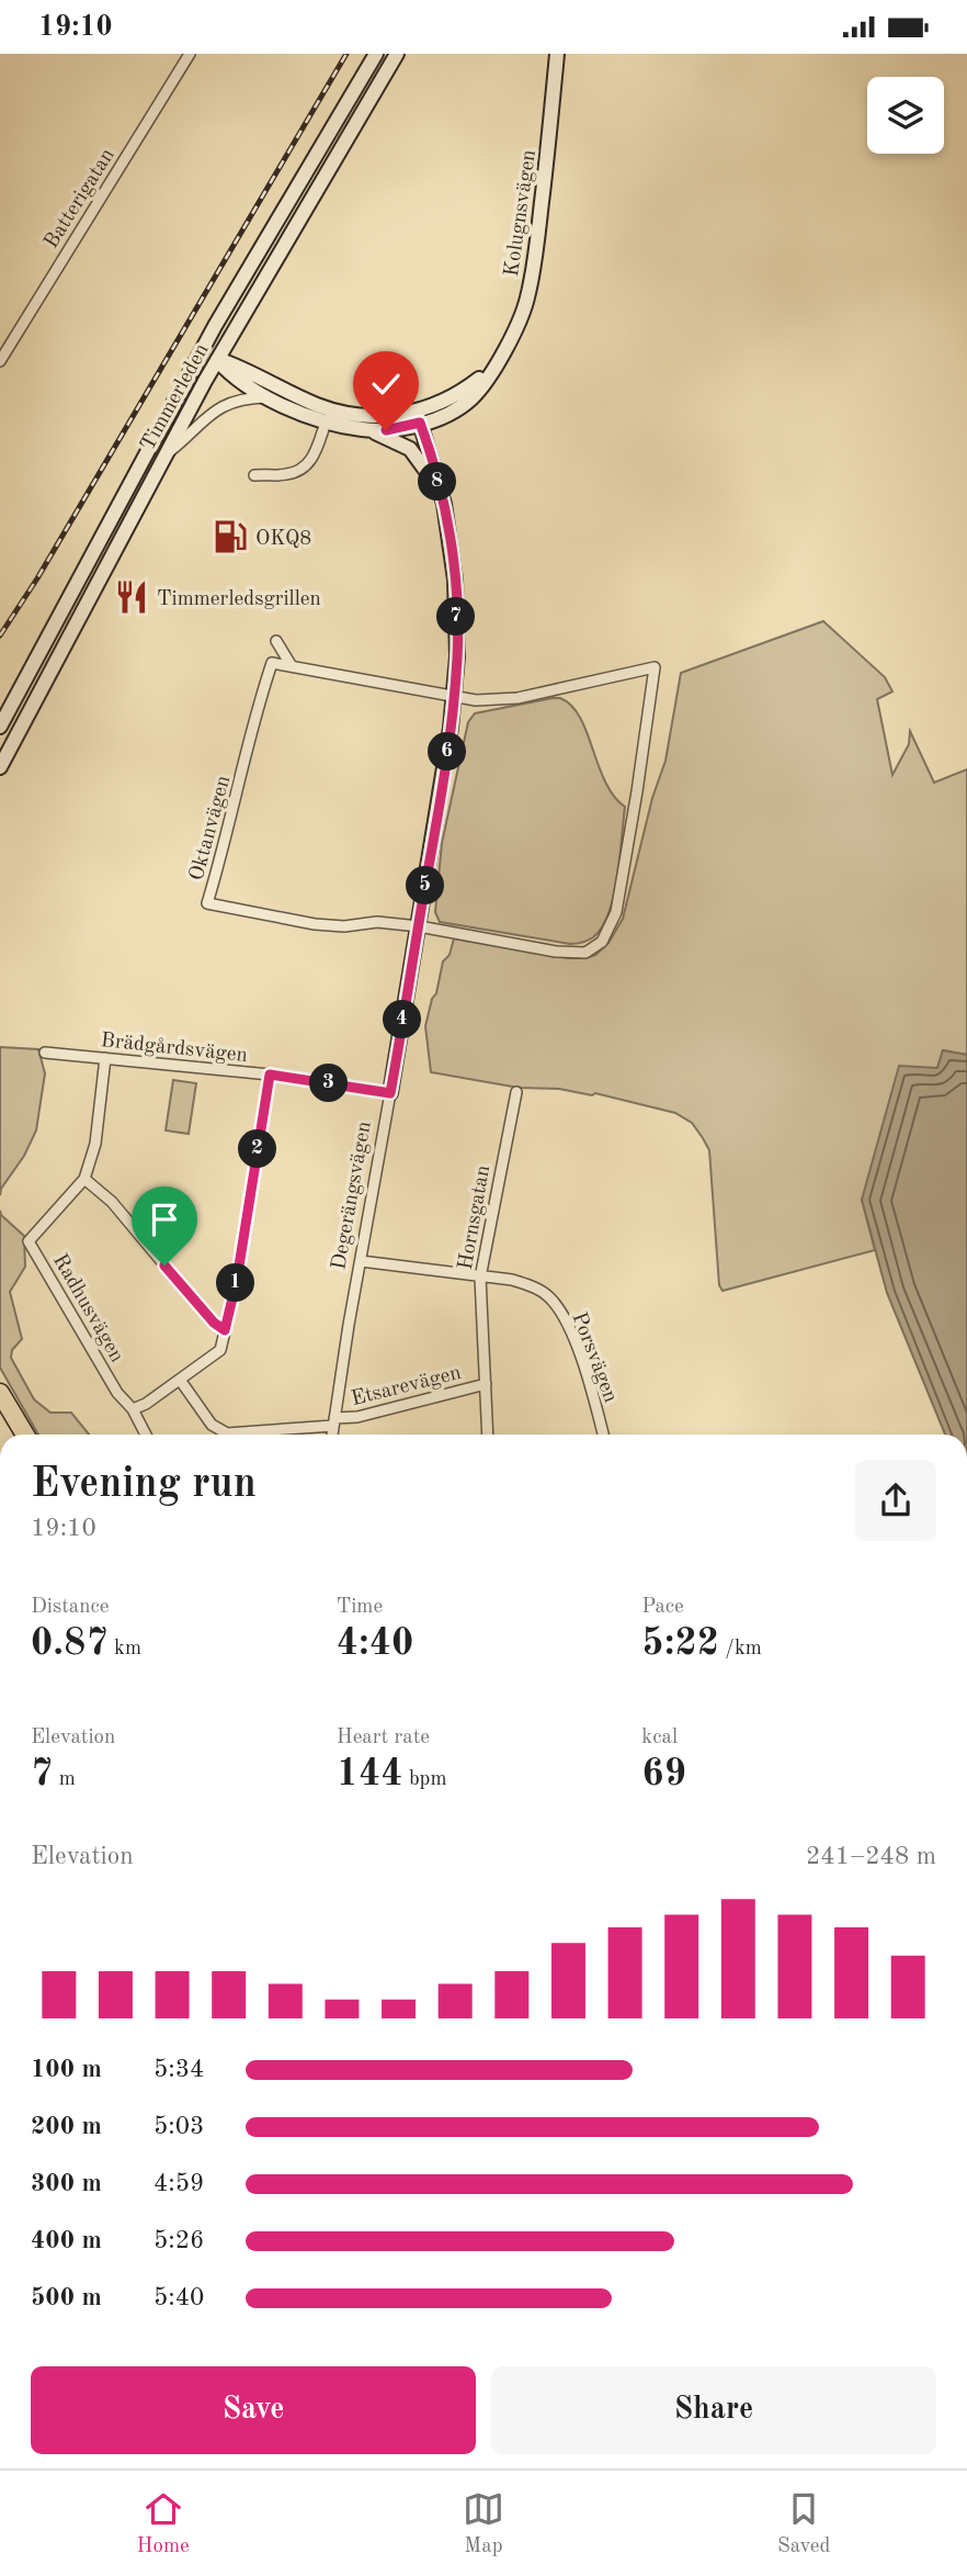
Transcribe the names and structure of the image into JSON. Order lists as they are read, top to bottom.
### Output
{
  "streets": {
    "street": [
      "Batterigatan",
      "Kolugnsvägen",
      "Timmerleden",
      "Oktanvägen",
      "Brädgårdsvägen",
      "Degerängsvägen",
      "Hornsgatan",
      "Radhusvägen",
      "Porsvägen",
      "Etsarevägen"
    ]
  },
  "crossings": [
    ["Kolugnsvägen", "Timmerleden"],
    ["Kolugnsvägen", "Degerängsvägen"],
    ["Oktanvägen", "Degerängsvägen"],
    ["Brädgårdsvägen", "Degerängsvägen"],
    ["Brädgårdsvägen", "Radhusvägen"],
    ["Degerängsvägen", "Porsvägen"],
    ["Degerängsvägen", "Etsarevägen"],
    ["Hornsgatan", "Porsvägen"],
    ["Hornsgatan", "Etsarevägen"]
  ],
  "places": {
    "fuel station": ["OKQ8"],
    "restaurant": ["Timmerledsgrillen"]
  },
  "page": {
    "status": "19:10",
    "pins": [
      "8",
      "7",
      "6",
      "5",
      "4",
      "3",
      "2",
      "1"
    ],
    "heading": ["Evening run", "19:10"],
    "stats": [
      ["Distance", "0.87 km"],
      ["Time", "4:40"],
      ["Pace", "5:22 /km"],
      ["Elevation", "7 m"],
      ["Heart rate", "144 bpm"],
      ["kcal", "69"]
    ],
    "chart": ["Elevation", "241–248 m"],
    "list": [
      {
        "name": "100 m",
        "note": "5:34"
      },
      {
        "name": "200 m",
        "note": "5:03"
      },
      {
        "name": "300 m",
        "note": "4:59"
      },
      {
        "name": "400 m",
        "note": "5:26"
      },
      {
        "name": "500 m",
        "note": "5:40"
      }
    ],
    "buttons": ["Save", "Share"],
    "tabs": ["Home", "Map", "Saved"]
  }
}
